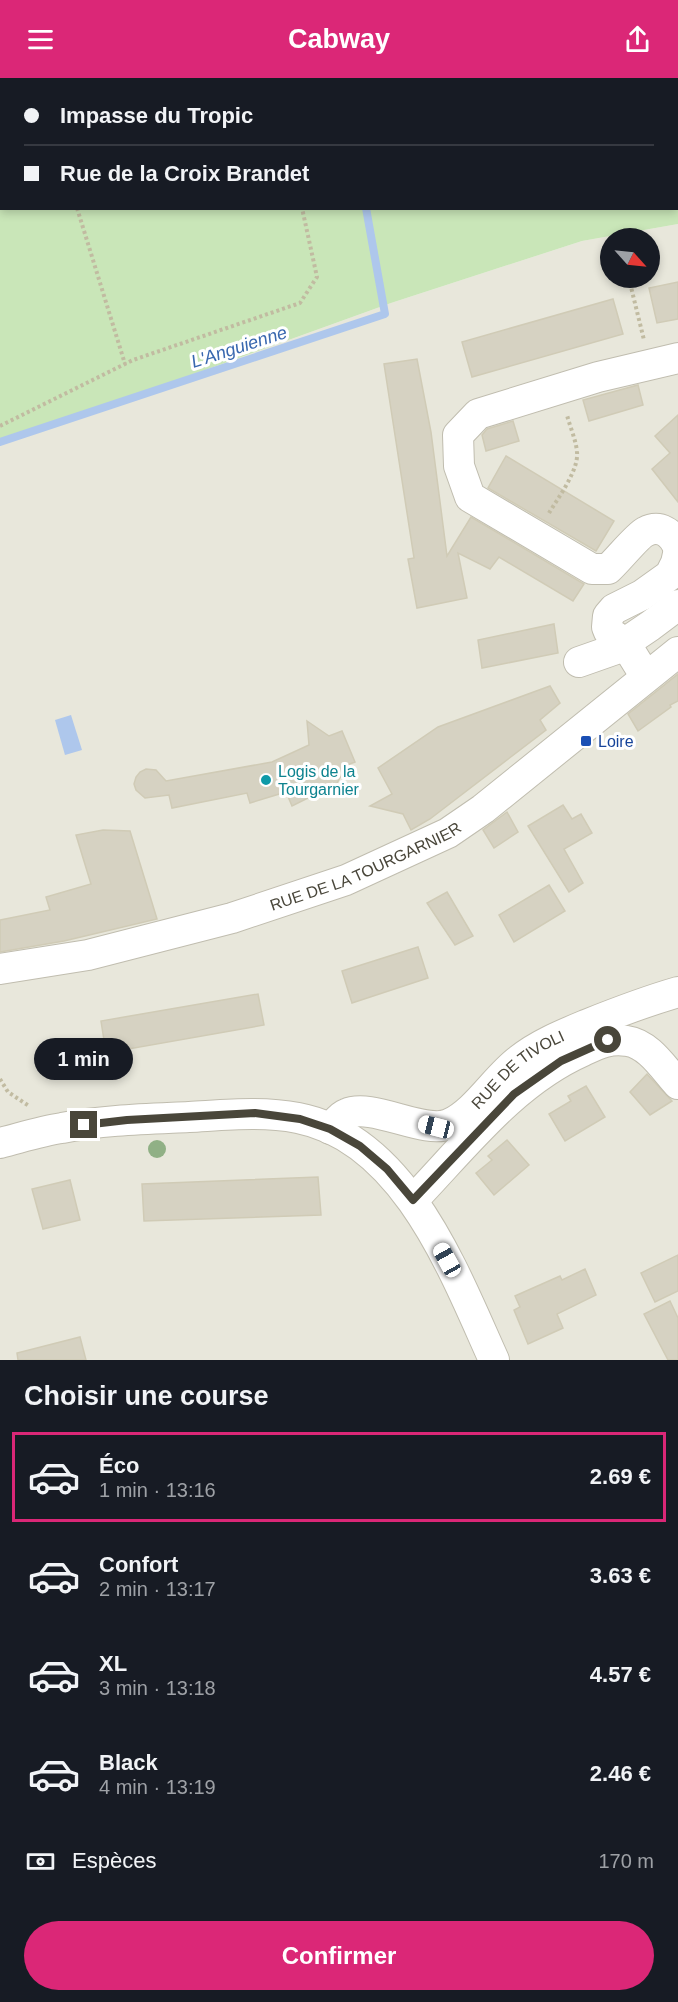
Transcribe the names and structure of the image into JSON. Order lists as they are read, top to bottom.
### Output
{
  "streets": {
    "street": ["RUE DE LA TOURGARNIER", "RUE DE TIVOLI"]
  },
  "water": ["L'Anguienne"],
  "places": {
    "transit": ["Loire"],
    "other": ["Logis de la Tourgarnier"]
  },
  "north": "bottom right",
  "page": {
    "header": "Cabway",
    "banner": ["Impasse du Tropic", "Rue de la Croix Brandet"],
    "bubble": "1 min",
    "heading": "Choisir une course",
    "list": [
      {
        "name": "Éco",
        "note": "1 min · 13:16",
        "value": "2.69 €"
      },
      {
        "name": "Confort",
        "note": "2 min · 13:17",
        "value": "3.63 €"
      },
      {
        "name": "XL",
        "note": "3 min · 13:18",
        "value": "4.57 €"
      },
      {
        "name": "Black",
        "note": "4 min · 13:19",
        "value": "2.46 €"
      }
    ],
    "pay": ["Espèces", "170 m"],
    "buttons": "Confirmer"
  }
}
